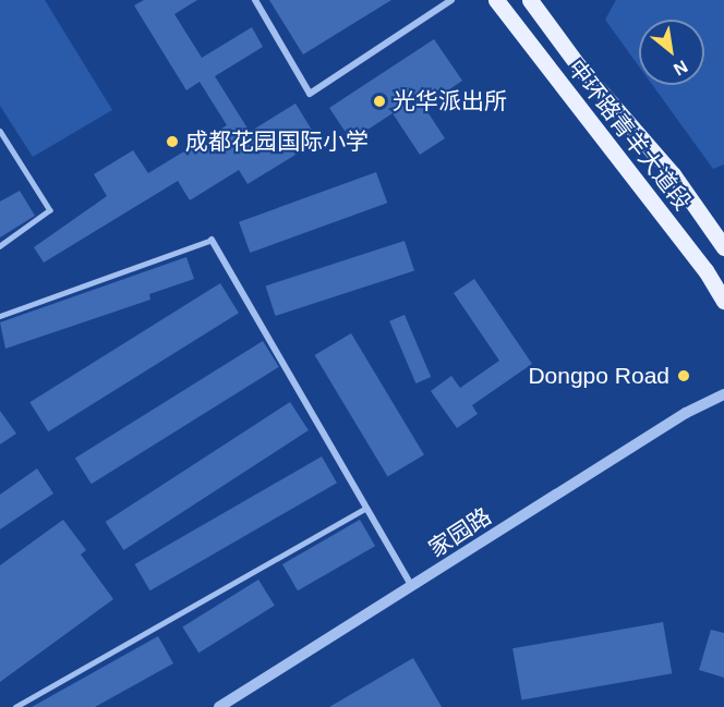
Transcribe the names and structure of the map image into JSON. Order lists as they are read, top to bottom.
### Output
{
  "streets": {
    "main road": ["中环路青羊大道段"],
    "street": ["家园路"]
  },
  "places": ["光华派出所", "成都花园国际小学", "Dongpo Road"],
  "north": "bottom right"
}
